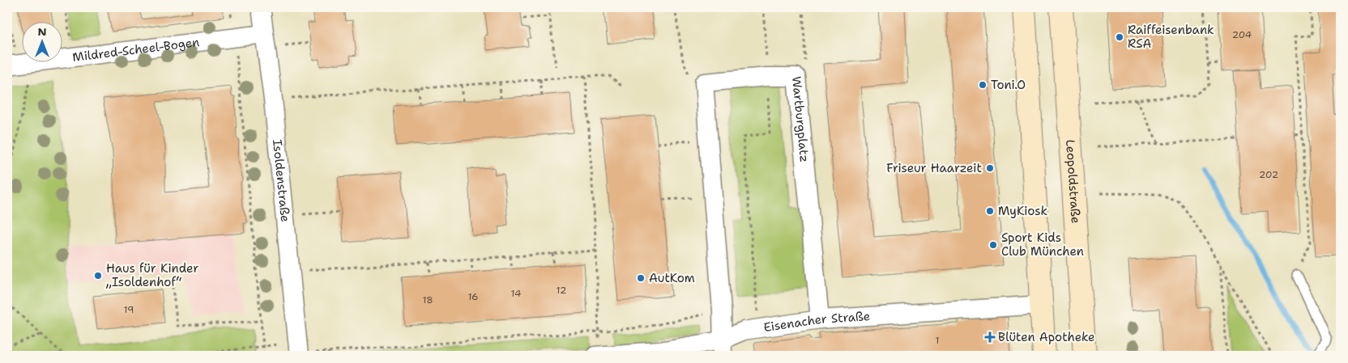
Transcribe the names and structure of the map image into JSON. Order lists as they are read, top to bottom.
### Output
{
  "streets": {
    "main road": ["Leopoldstraße"],
    "street": [
      "Mildred-Scheel-Bogen",
      "Wartburgplatz",
      "Isoldenstraße",
      "Eisenacher Straße"
    ]
  },
  "crossings": [
    ["Mildred-Scheel-Bogen", "Isoldenstraße"],
    ["Wartburgplatz", "Eisenacher Straße"]
  ],
  "places": {
    "other": [
      "Raiffeisenbank RSA",
      "Toni.O",
      "Friseur Haarzeit",
      "MyKiosk",
      "Sport Kids Club München",
      "Haus für Kinder „Isoldenhof“",
      "AutKom"
    ],
    "health": ["Blüten Apotheke"]
  },
  "house_numbers": [
    "204",
    "202",
    "12",
    "14",
    "16",
    "18",
    "19",
    "1"
  ],
  "north": "top"
}
